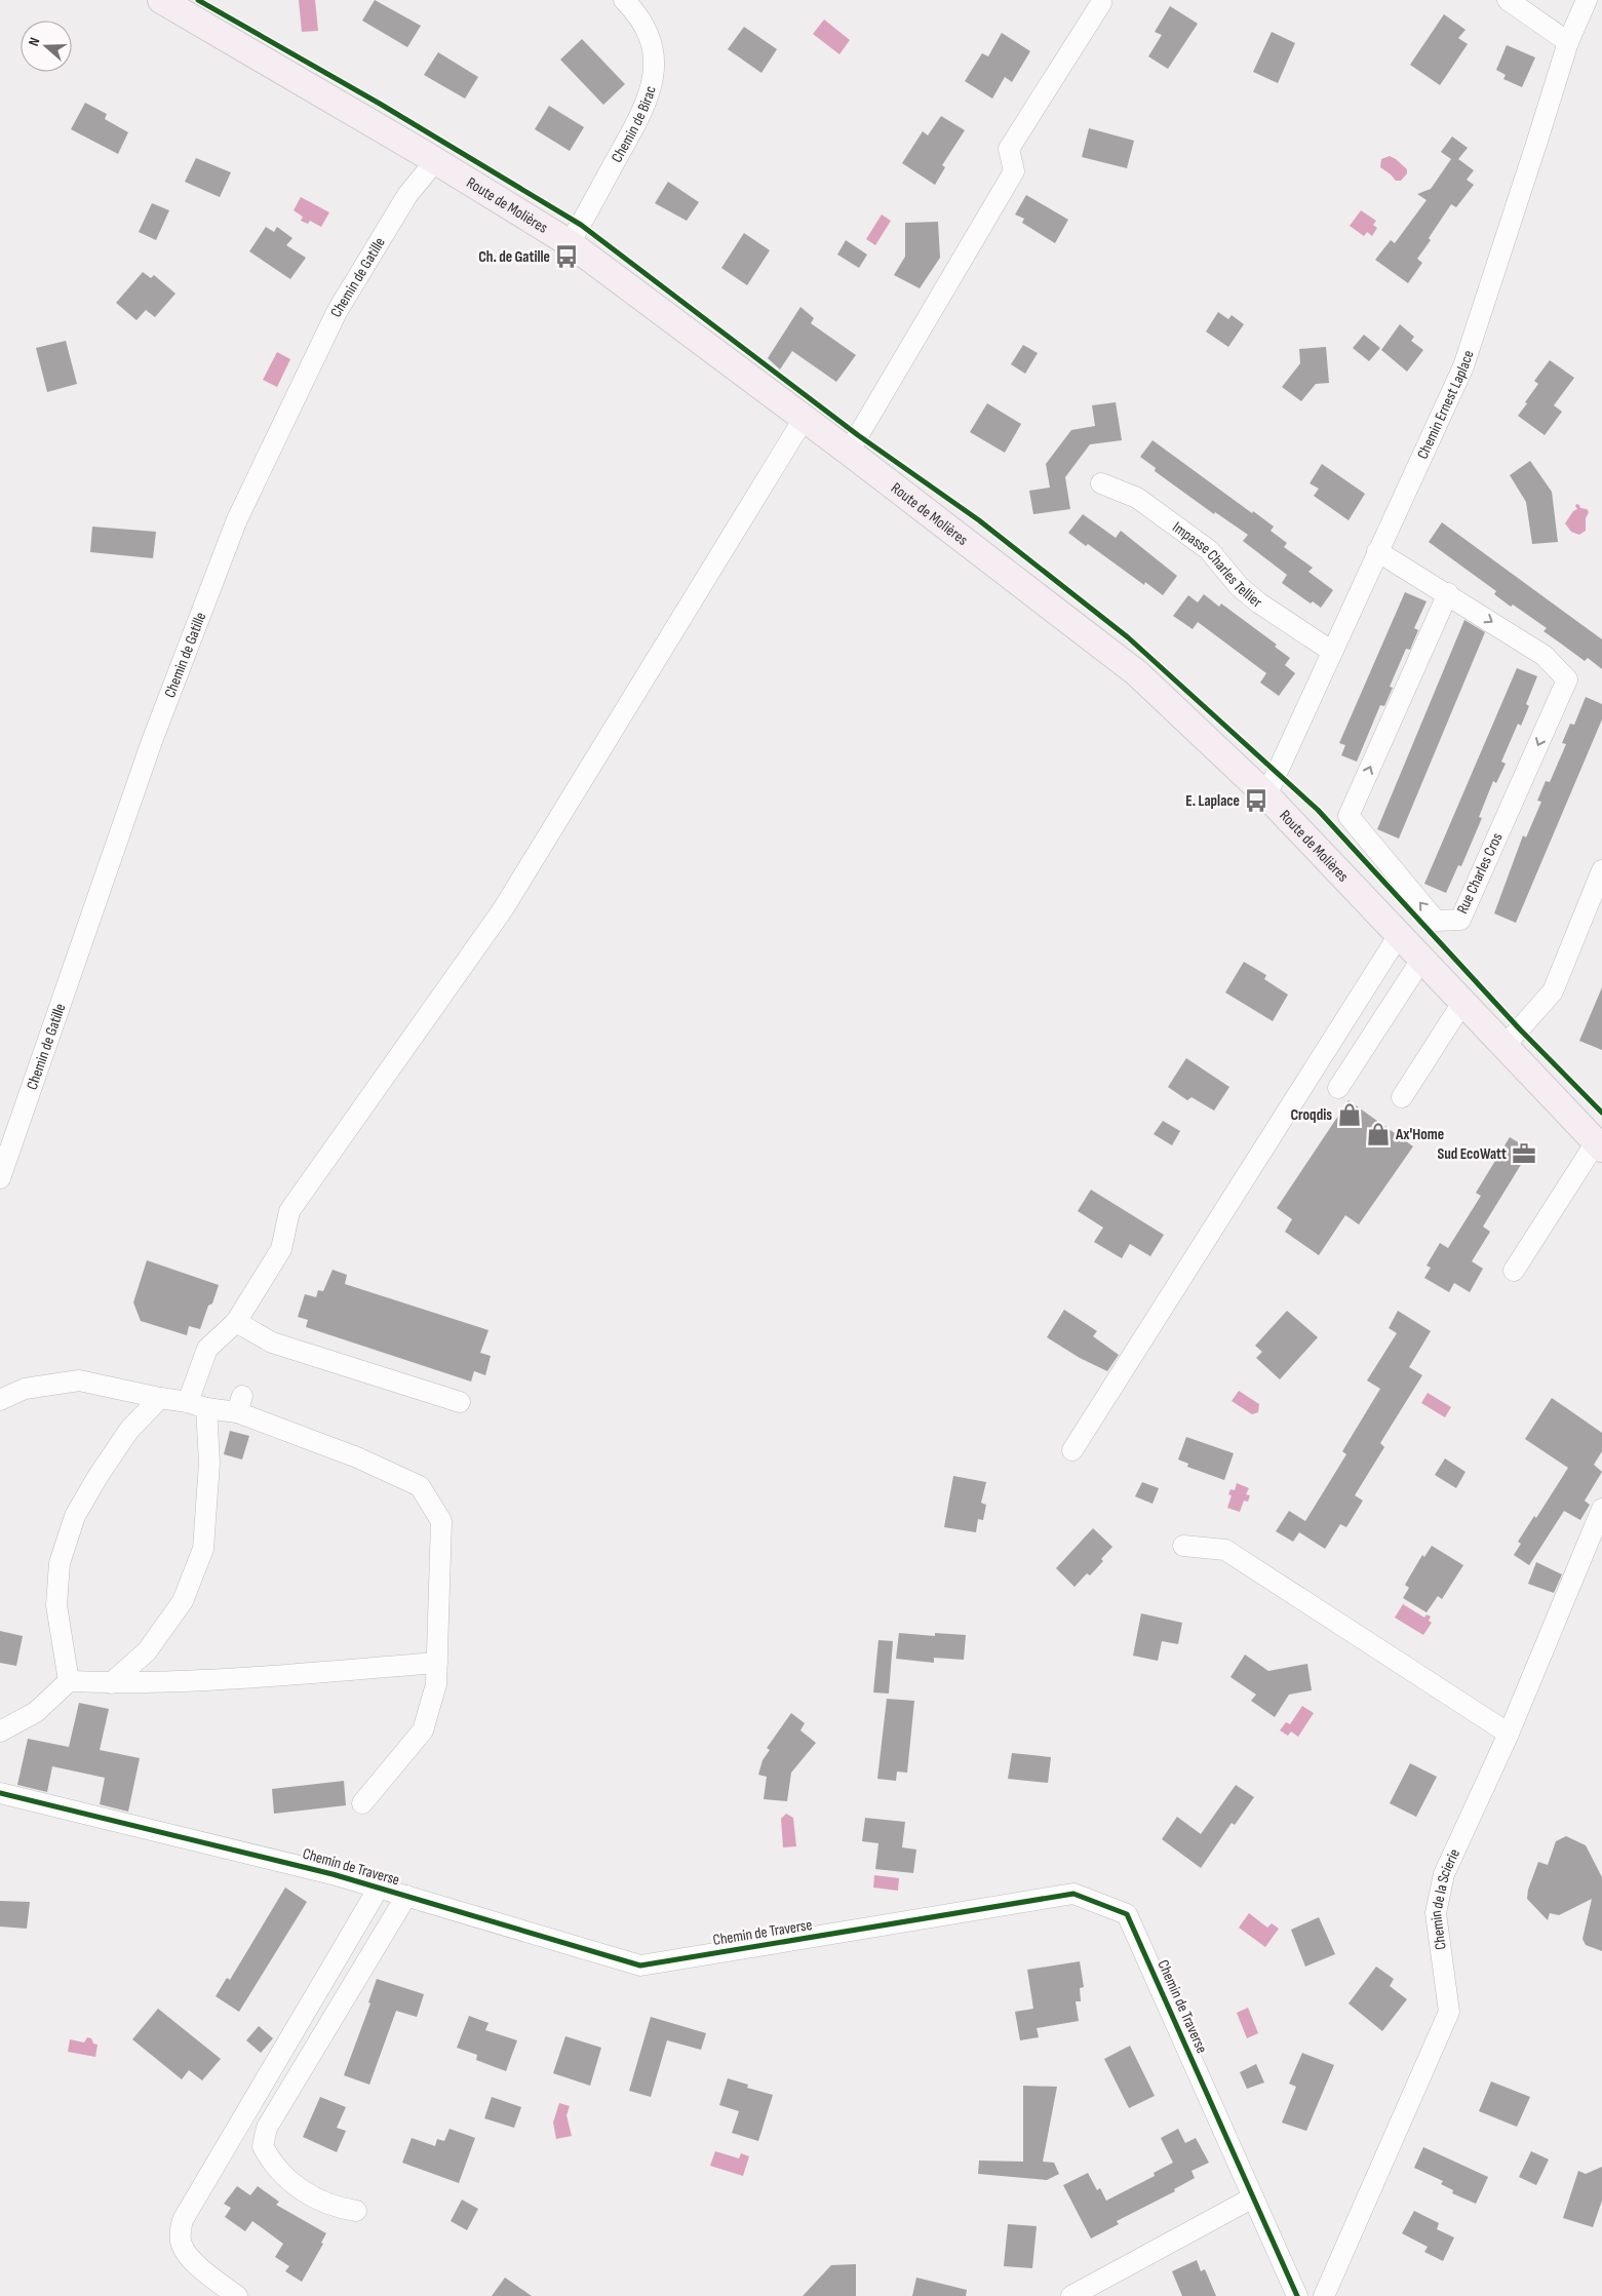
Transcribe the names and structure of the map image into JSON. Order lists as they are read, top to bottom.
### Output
{
  "streets": {
    "main road": ["Route de Molières"],
    "street": [
      "Chemin de Birac",
      "Chemin de Gatille",
      "Chemin Ernest Laplace",
      "Impasse Charles Tellier",
      "Rue Charles Cros",
      "Chemin de Traverse",
      "Chemin de la Scierie"
    ]
  },
  "crossings": [
    ["Chemin de Birac", "Route de Molières"],
    ["Route de Molières", "Chemin de Gatille"],
    ["Route de Molières", "Chemin Ernest Laplace"],
    ["Chemin Ernest Laplace", "Impasse Charles Tellier"],
    ["Chemin Ernest Laplace", "Rue Charles Cros"]
  ],
  "places": {
    "bus stop": ["Ch. de Gatille", "E. Laplace"],
    "shop": ["Croqdis", "Ax'Home"],
    "office": ["Sud EcoWatt"]
  },
  "north": "left"
}
